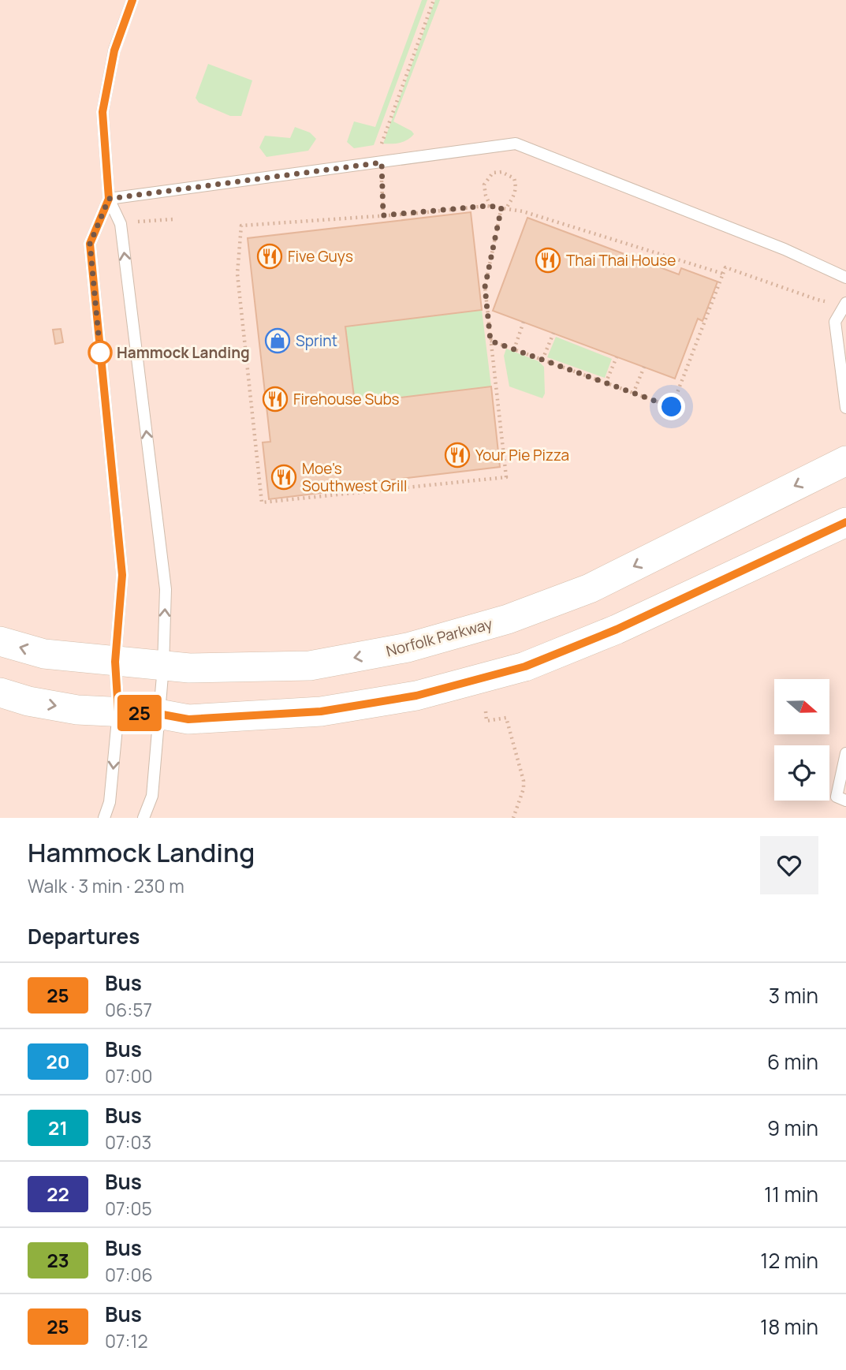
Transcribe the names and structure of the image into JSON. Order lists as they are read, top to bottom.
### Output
{
  "streets": {
    "street": ["Norfolk Parkway"]
  },
  "places": {
    "restaurant": [
      "Five Guys",
      "Thai Thai House",
      "Firehouse Subs",
      "Your Pie Pizza",
      "Moe's Southwest Grill"
    ],
    "shop": ["Sprint"],
    "other": ["Hammock Landing"]
  },
  "lines": ["bus line 25"],
  "north": "right",
  "page": {
    "on_map": "25",
    "heading": [
      ["Hammock Landing", "Walk · 3 min · 230 m"],
      "Departures"
    ],
    "list": [
      {
        "mark": "25",
        "name": "Bus",
        "note": "06:57",
        "value": "3 min"
      },
      {
        "mark": "20",
        "name": "Bus",
        "note": "07:00",
        "value": "6 min"
      },
      {
        "mark": "21",
        "name": "Bus",
        "note": "07:03",
        "value": "9 min"
      },
      {
        "mark": "22",
        "name": "Bus",
        "note": "07:05",
        "value": "11 min"
      },
      {
        "mark": "23",
        "name": "Bus",
        "note": "07:06",
        "value": "12 min"
      },
      {
        "mark": "25",
        "name": "Bus",
        "note": "07:12",
        "value": "18 min"
      }
    ]
  }
}
